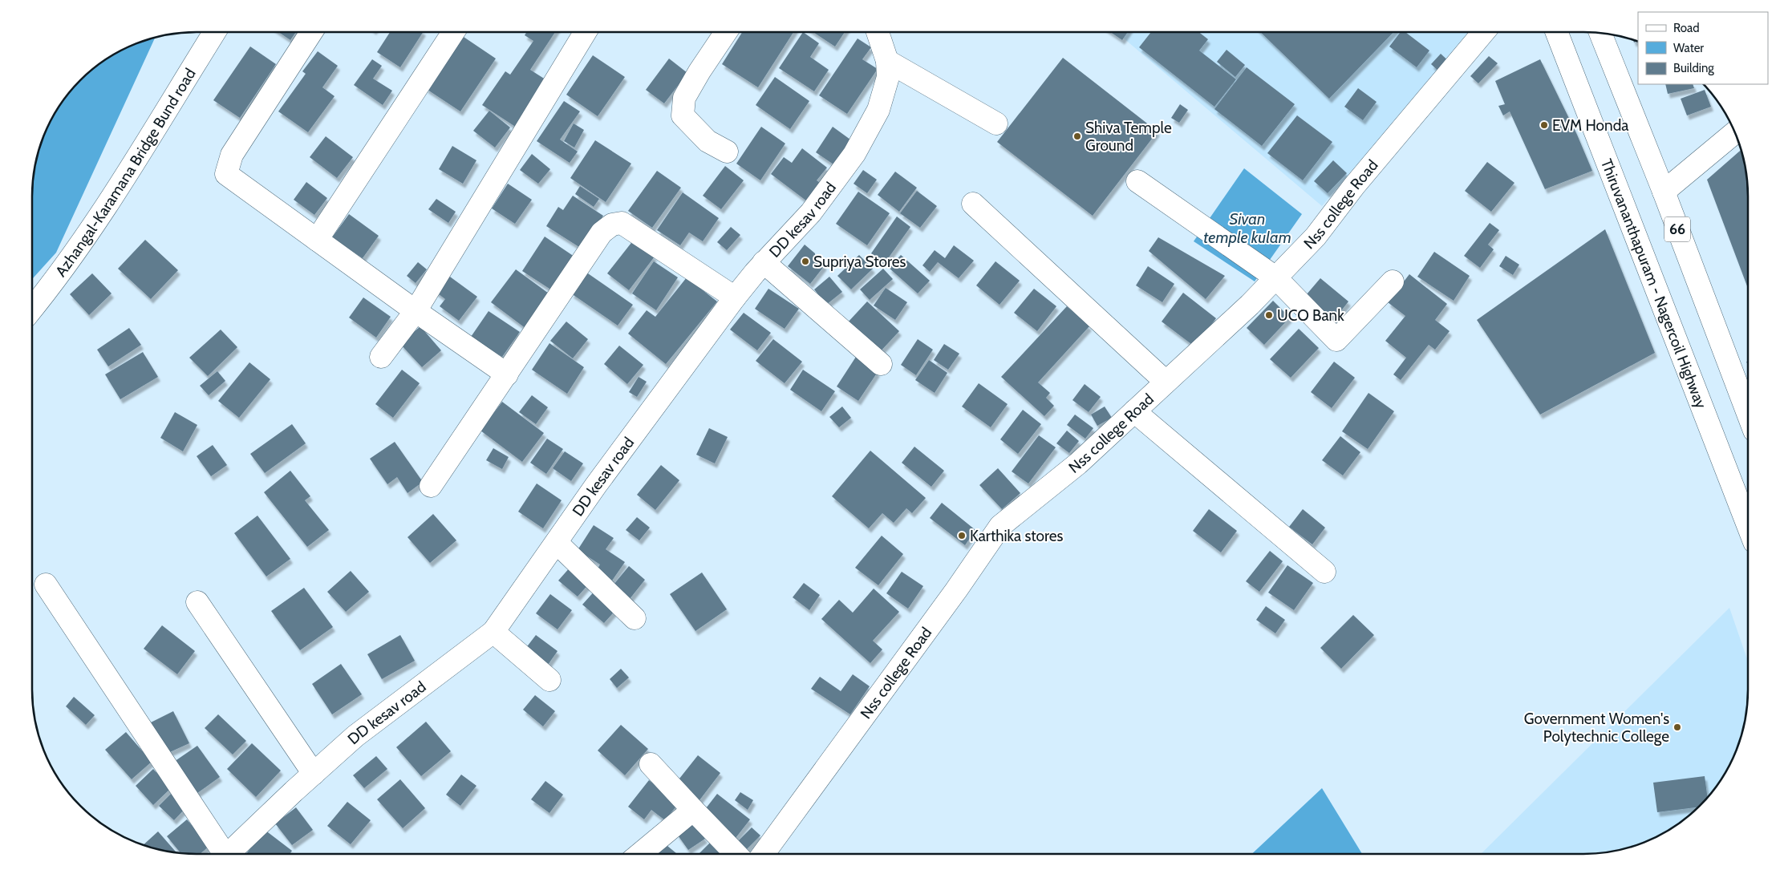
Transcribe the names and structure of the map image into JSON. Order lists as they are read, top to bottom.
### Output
{
  "streets": {
    "street": [
      "Azhangal-Karamana Bridge Bund road",
      "Nss college Road",
      "DD kesav road",
      "66",
      "Thiruvananthapuram - Nagercoil Highway"
    ]
  },
  "water": ["Sivan temple kulam"],
  "places": [
    "EVM Honda",
    "Shiva Temple Ground",
    "Supriya Stores",
    "UCO Bank",
    "Karthika stores",
    "Government Women's Polytechnic College"
  ],
  "legend": ["Road", "Water", "Building"]
}
